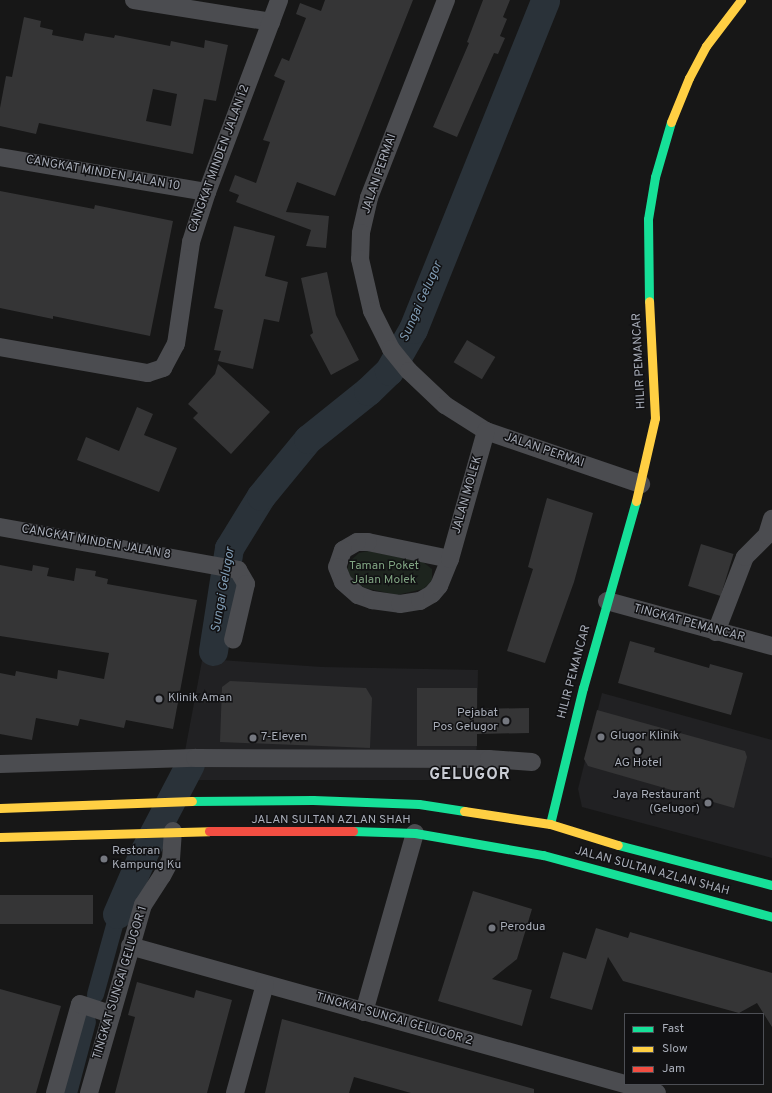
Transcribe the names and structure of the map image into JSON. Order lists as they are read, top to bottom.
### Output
{
  "streets": {
    "main road": ["HILIR PEMANCAR", "JALAN SULTAN AZLAN SHAH"],
    "street": [
      "CANGKAT MINDEN JALAN 12",
      "CANGKAT MINDEN JALAN 10",
      "JALAN PERMAI",
      "JALAN MOLEK",
      "CANGKAT MINDEN JALAN 8",
      "TINGKAT PEMANCAR",
      "TINGKAT SUNGAI GELUGOR 1",
      "TINGKAT SUNGAI GELUGOR 2"
    ]
  },
  "crossings": [
    ["CANGKAT MINDEN JALAN 12", "CANGKAT MINDEN JALAN 10"],
    ["JALAN PERMAI", "HILIR PEMANCAR"],
    ["JALAN PERMAI", "JALAN MOLEK"],
    ["HILIR PEMANCAR", "TINGKAT PEMANCAR"],
    ["HILIR PEMANCAR", "JALAN SULTAN AZLAN SHAH"],
    ["JALAN SULTAN AZLAN SHAH", "TINGKAT SUNGAI GELUGOR 1"],
    ["TINGKAT SUNGAI GELUGOR 1", "TINGKAT SUNGAI GELUGOR 2"]
  ],
  "districts": ["GELUGOR"],
  "water": ["Sungai Gelugor"],
  "parks": ["Taman Poket Jalan Molek"],
  "places": [
    "Klinik Aman",
    "Pejabat Pos Gelugor",
    "Glugor Klinik",
    "7-Eleven",
    "AG Hotel",
    "Jaya Restaurant (Gelugor)",
    "Restoran Kampung Ku",
    "Perodua"
  ],
  "legend": ["Fast", "Slow", "Jam"]
}
